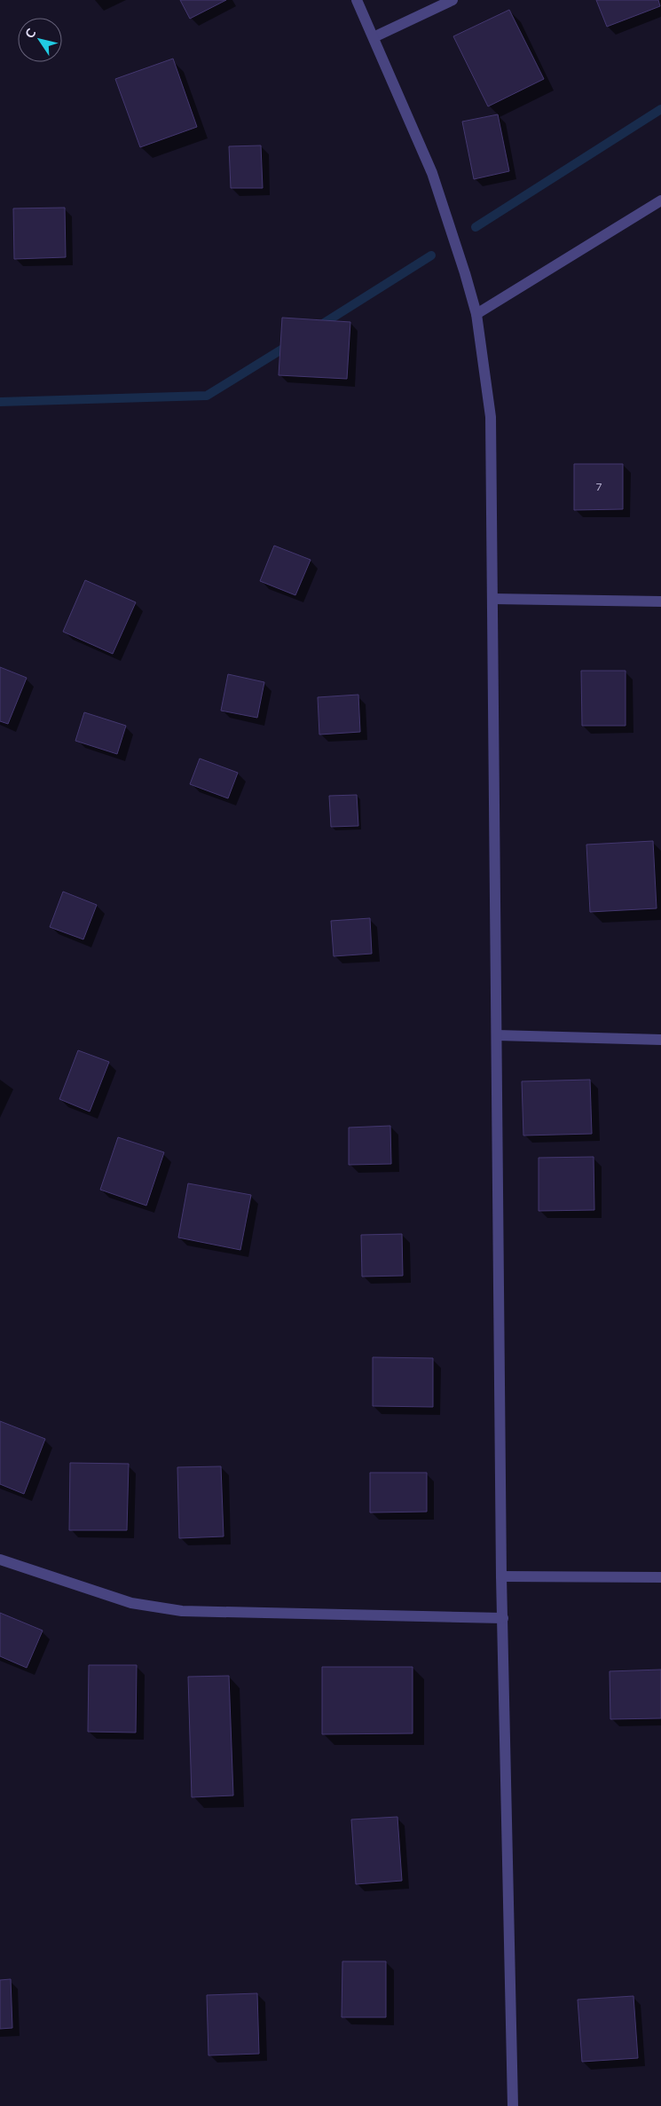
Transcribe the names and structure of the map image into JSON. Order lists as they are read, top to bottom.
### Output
{
  "house_numbers": ["7"],
  "north": "top left"
}
